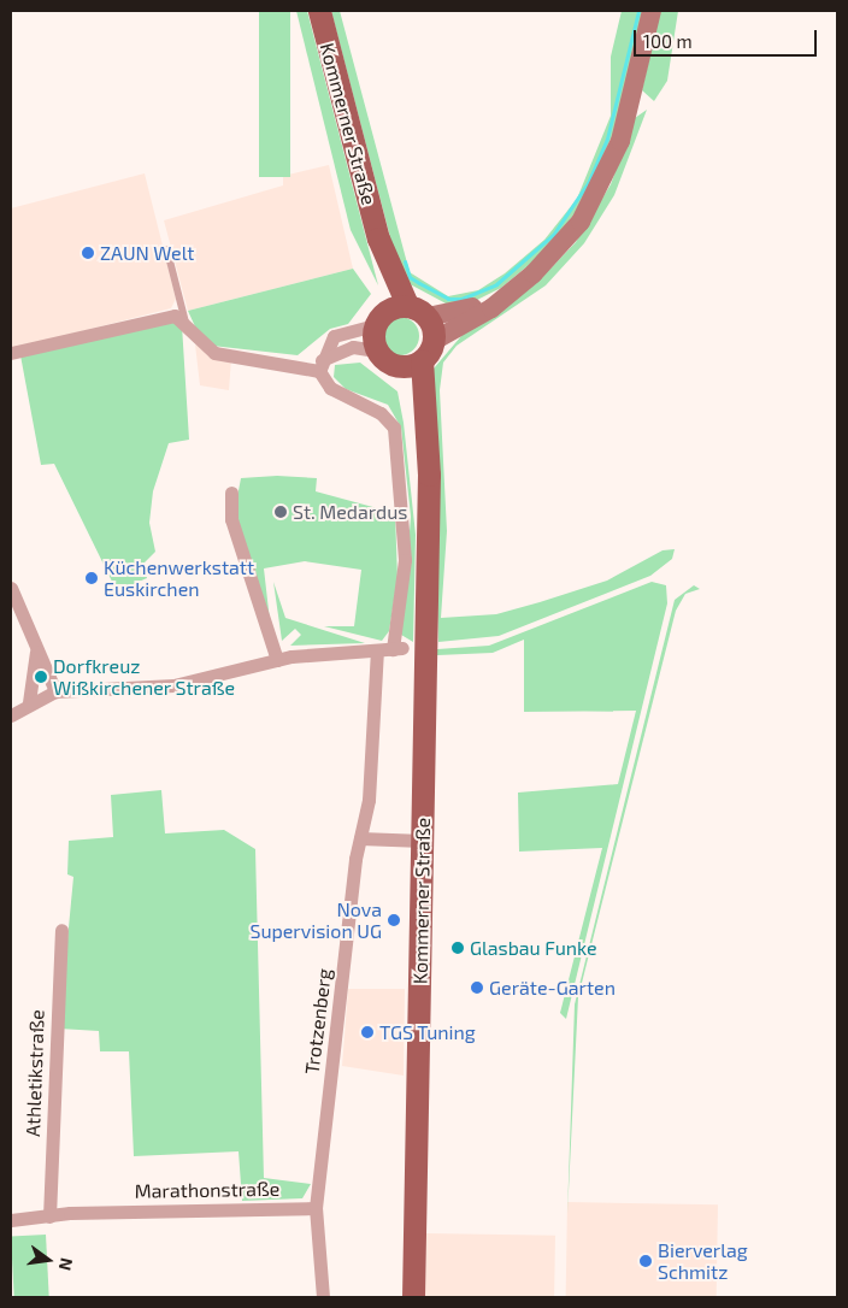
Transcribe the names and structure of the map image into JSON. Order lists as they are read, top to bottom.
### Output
{
  "streets": {
    "main road": ["Kommerner Straße"],
    "street": ["Trotzenberg", "Athletikstraße", "Marathonstraße"]
  },
  "crossings": [
    ["Trotzenberg", "Marathonstraße"],
    ["Athletikstraße", "Marathonstraße"]
  ],
  "places": [
    "ZAUN Welt",
    "St. Medardus",
    "Küchenwerkstatt Euskirchen",
    "Dorfkreuz Wißkirchener Straße",
    "Nova Supervision UG",
    "Glasbau Funke",
    "Geräte-Garten",
    "TGS Tuning",
    "Bierverlag Schmitz"
  ],
  "scale_bar": "100 m",
  "north": "right"
}
